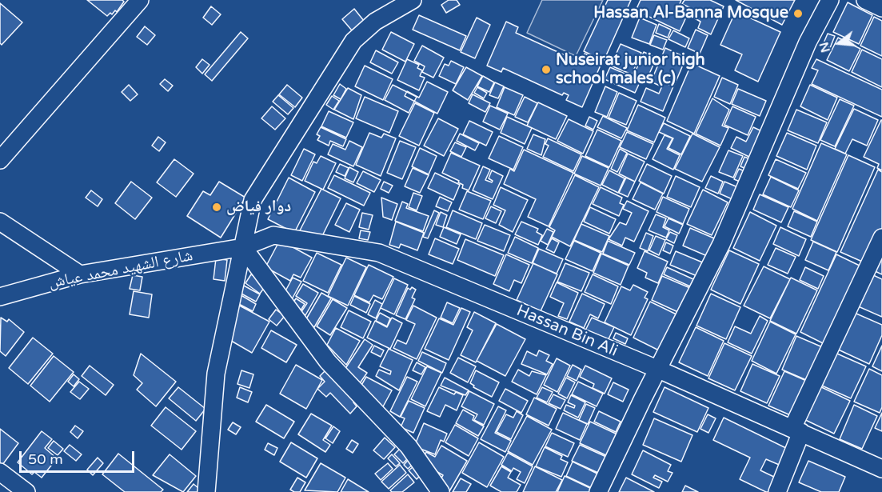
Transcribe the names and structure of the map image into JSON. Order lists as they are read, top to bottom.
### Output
{
  "streets": {
    "street": ["شارع الشهيد محمد عياش", "Hassan Bin Ali"]
  },
  "crossings": [
    ["شارع الشهيد محمد عياش", "Hassan Bin Ali"]
  ],
  "places": ["Hassan Al-Banna Mosque", "Nuseirat junior high school males (c)", "دوار فياض"],
  "scale_bar": "50 m",
  "north": "left"
}
